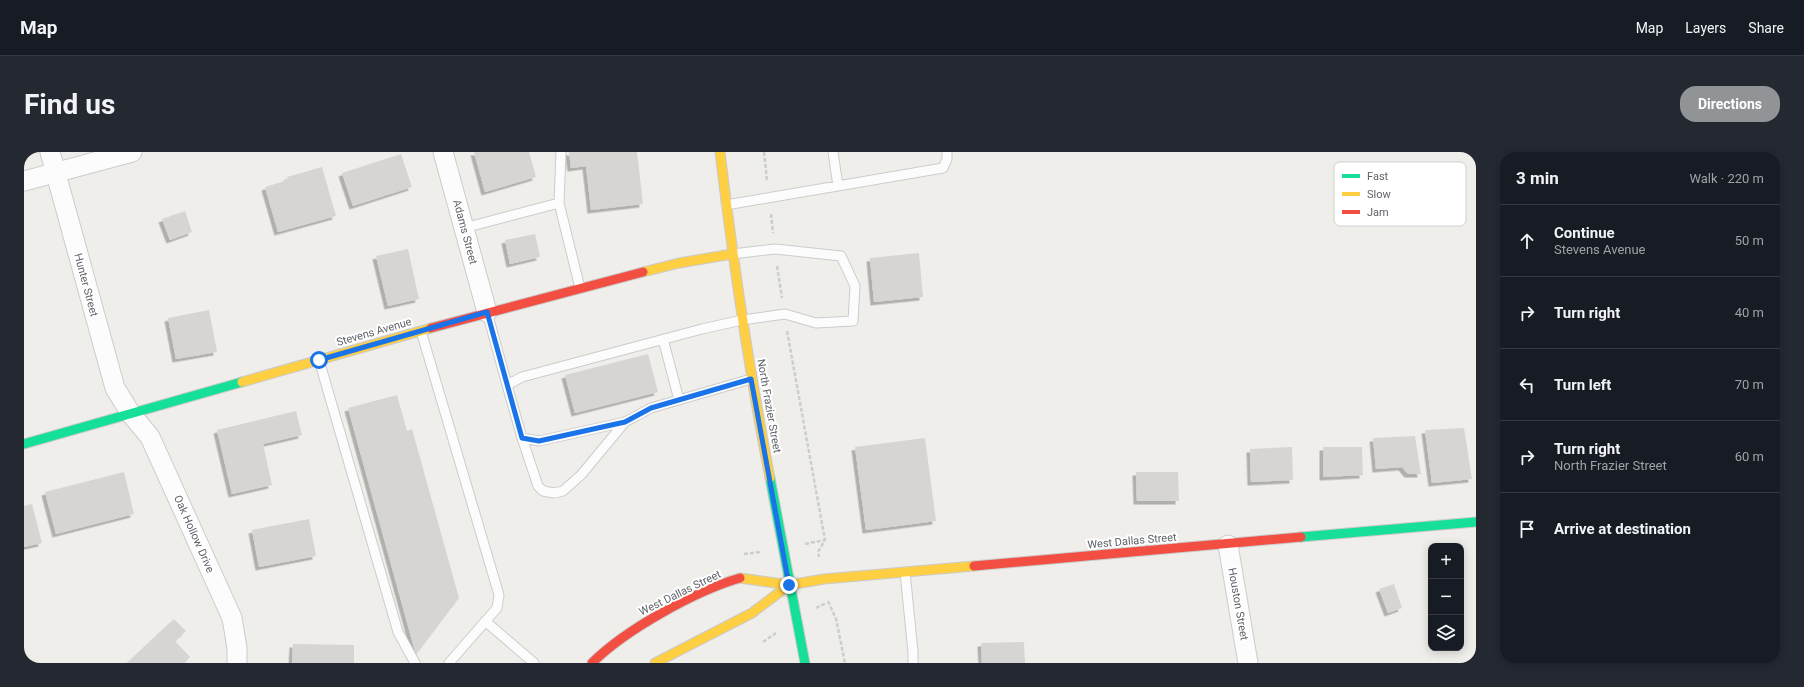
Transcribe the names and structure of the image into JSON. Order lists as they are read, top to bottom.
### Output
{
  "streets": {
    "street": [
      "Adams Street",
      "Hunter Street",
      "Stevens Avenue",
      "North Frazier Street",
      "Oak Hollow Drive",
      "West Dallas Street",
      "Houston Street"
    ]
  },
  "crossings": [
    ["Adams Street", "Stevens Avenue"],
    ["Hunter Street", "Stevens Avenue"],
    ["Hunter Street", "Oak Hollow Drive"],
    ["Stevens Avenue", "North Frazier Street"],
    ["Stevens Avenue", "Oak Hollow Drive"],
    ["North Frazier Street", "West Dallas Street"],
    ["West Dallas Street", "Houston Street"]
  ],
  "legend": ["Fast", "Slow", "Jam"],
  "page": {
    "header": "Map",
    "nav": ["Map", "Layers", "Share"],
    "buttons": "Directions",
    "title": "Find us",
    "heading": ["3 min", "Walk · 220 m"],
    "list": [
      ["Continue", "Stevens Avenue", "50 m"],
      ["Turn right", "40 m"],
      ["Turn left", "70 m"],
      ["Turn right", "North Frazier Street", "60 m"],
      "Arrive at destination"
    ],
    "map_buttons": ["+", "−"]
  }
}
